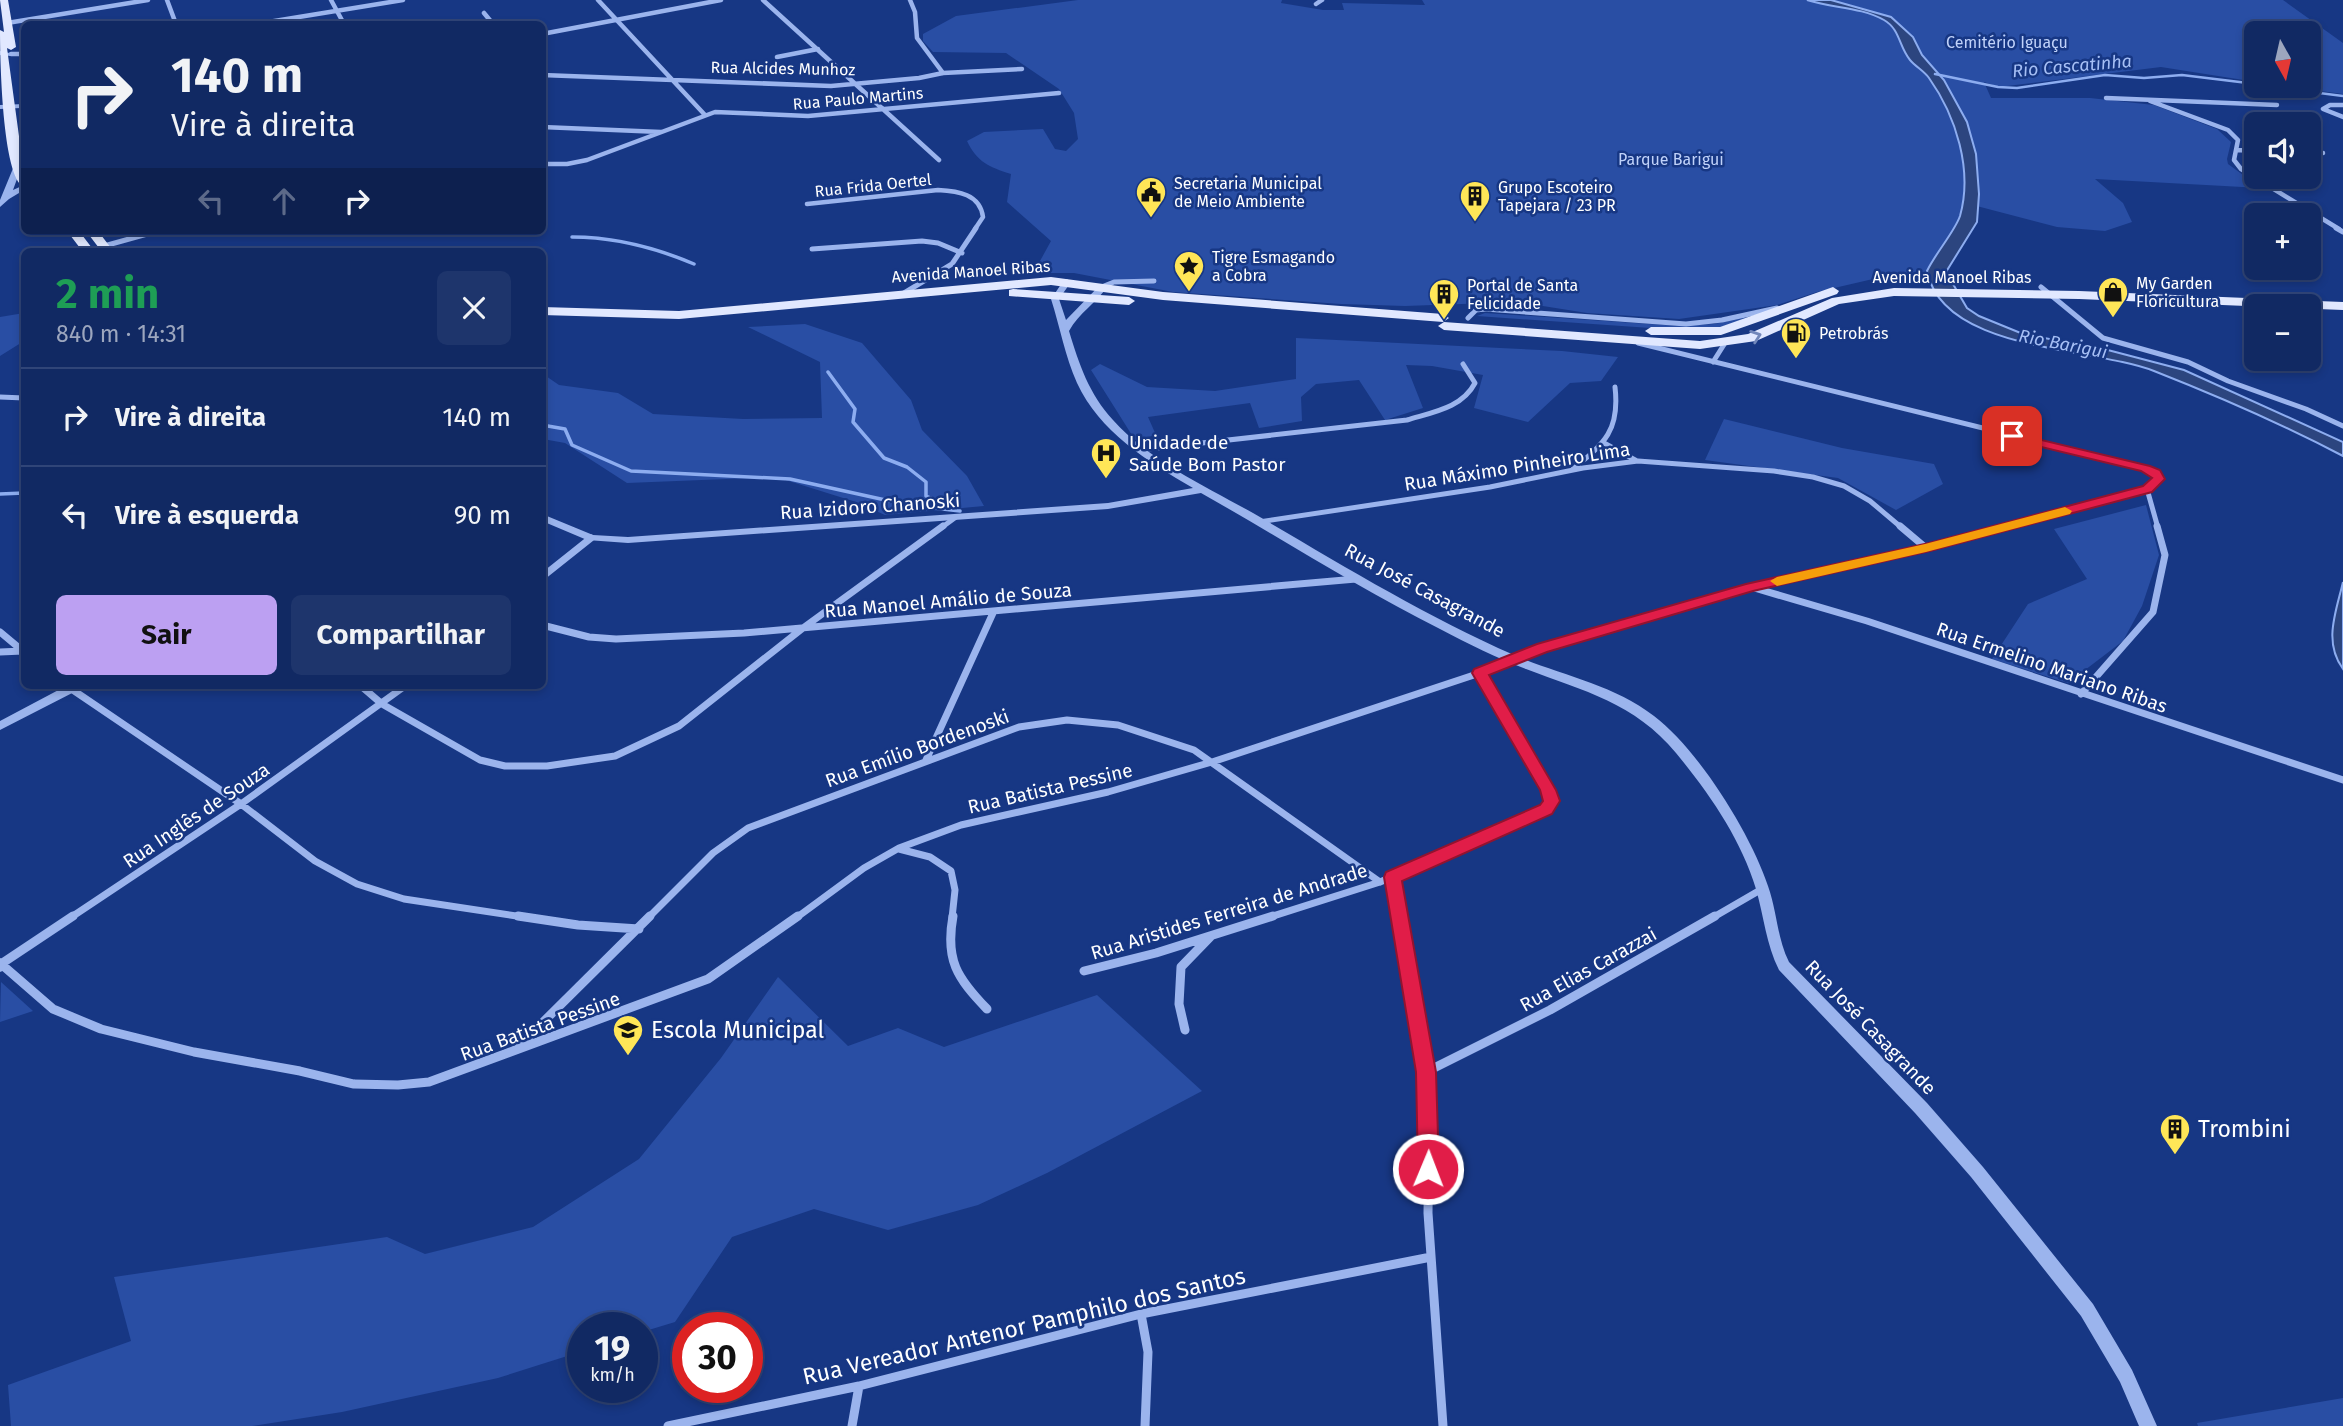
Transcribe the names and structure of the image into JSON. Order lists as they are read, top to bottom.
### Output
{
  "streets": {
    "main road": ["Avenida Manoel Ribas"],
    "street": [
      "Rua Alcides Munhoz",
      "Rua Paulo Martins",
      "Rua Frida Oertel",
      "Rua Máximo Pinheiro Lima",
      "Rua Izidoro Chanoski",
      "Rua José Casagrande",
      "Rua Manoel Amálio de Souza",
      "Rua Ermelino Mariano Ribas",
      "Rua Emílio Bordenoski",
      "Rua Batista Pessine",
      "Rua Inglês de Souza",
      "Rua Aristides Ferreira de Andrade",
      "Rua Elias Carazzai",
      "Rua Vereador Antenor Pamphilo dos Santos"
    ]
  },
  "crossings": [
    ["Rua Frida Oertel", "Avenida Manoel Ribas"],
    ["Avenida Manoel Ribas", "Rua José Casagrande"],
    ["Rua Máximo Pinheiro Lima", "Rua José Casagrande"],
    ["Rua Máximo Pinheiro Lima", "Rua Batista Pessine"],
    ["Rua Izidoro Chanoski", "Rua José Casagrande"],
    ["Rua José Casagrande", "Rua Manoel Amálio de Souza"],
    ["Rua José Casagrande", "Rua Batista Pessine"],
    ["Rua José Casagrande", "Rua Elias Carazzai"],
    ["Rua Ermelino Mariano Ribas", "Rua Batista Pessine"],
    ["Rua Emílio Bordenoski", "Rua Batista Pessine"],
    ["Rua Emílio Bordenoski", "Rua Aristides Ferreira de Andrade"],
    ["Rua Batista Pessine", "Rua Inglês de Souza"],
    ["Rua Batista Pessine", "Rua Aristides Ferreira de Andrade"]
  ],
  "water": ["Rio Cascatinha", "Rio Barigui"],
  "parks": ["Cemitério Iguaçu", "Parque Barigui"],
  "places": {
    "public building": ["Secretaria Municipal de Meio Ambiente"],
    "building": ["Grupo Escoteiro Tapejara / 23 PR", "Portal de Santa Felicidade", "Trombini"],
    "place": ["Tigre Esmagando a Cobra"],
    "shop": ["My Garden Floricultura"],
    "fuel station": ["Petrobrás"],
    "hospital": ["Unidade de Saúde Bom Pastor"],
    "school or university": ["Escola Municipal"]
  },
  "north": "bottom",
  "page": {
    "map_buttons": ["+", "−"],
    "turn": ["140 m", "Vire à direita"],
    "heading": ["2 min", "840 m · 14:31"],
    "list": [
      {
        "name": "Vire à direita",
        "value": "140 m"
      },
      {
        "name": "Vire à esquerda",
        "value": "90 m"
      }
    ],
    "buttons": ["Sair", "Compartilhar"],
    "speed": "19 km/h",
    "limit": "30"
  }
}
